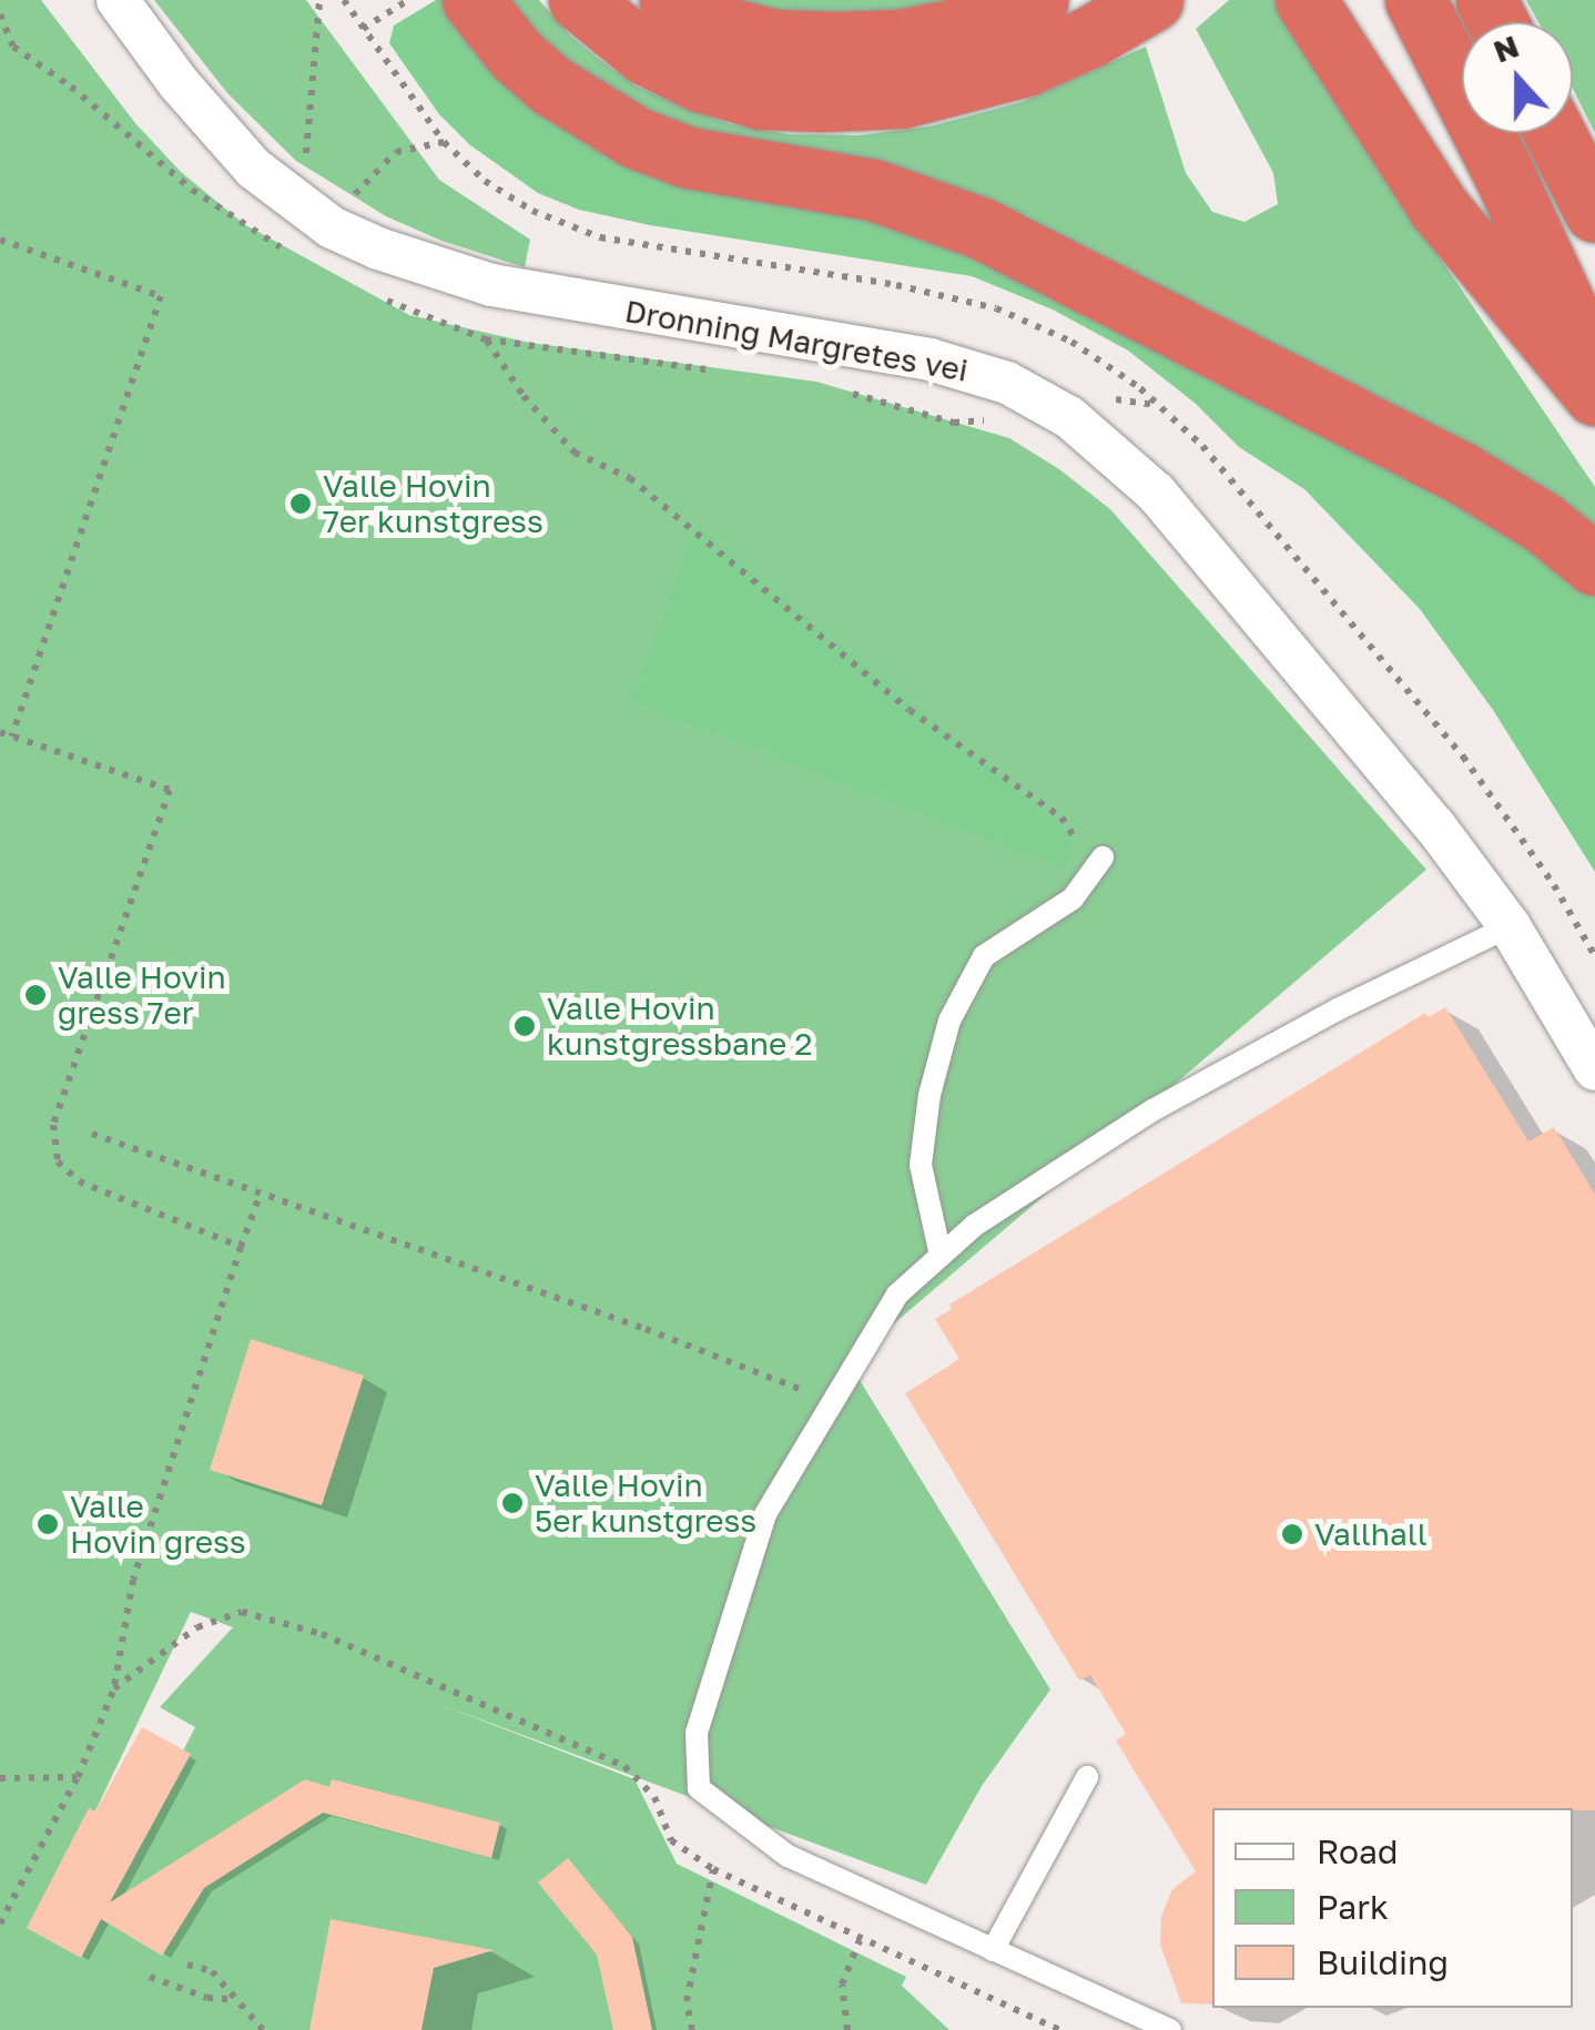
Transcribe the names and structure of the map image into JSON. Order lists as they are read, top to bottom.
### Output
{
  "streets": {
    "street": ["Dronning Margretes vei"]
  },
  "places": [
    "Valle Hovin 7er kunstgress",
    "Valle Hovin gress 7er",
    "Valle Hovin kunstgressbane 2",
    "Valle Hovin 5er kunstgress",
    "Valle Hovin gress",
    "Vallhall"
  ],
  "legend": ["Road", "Park", "Building"],
  "north": "top"
}
